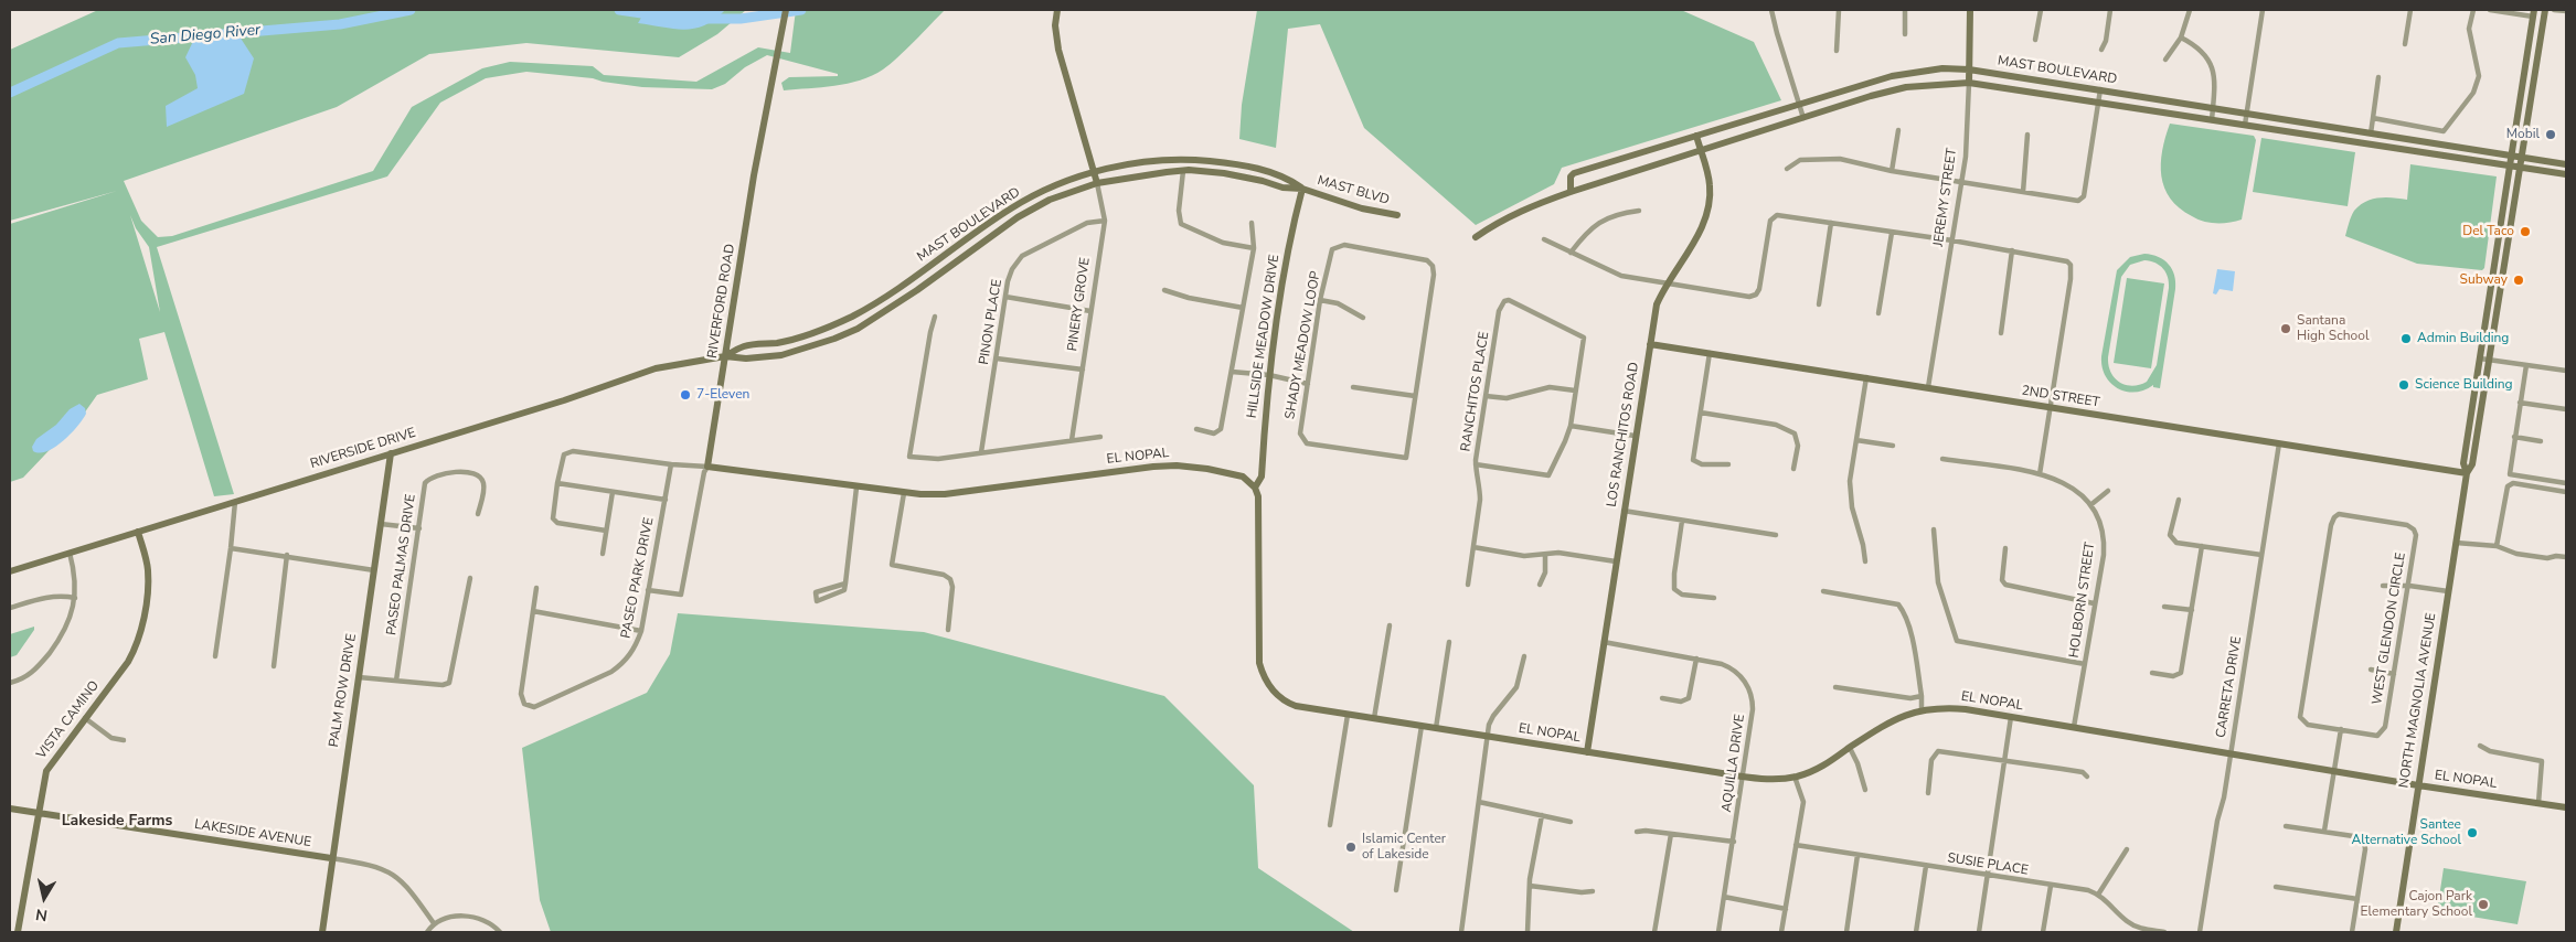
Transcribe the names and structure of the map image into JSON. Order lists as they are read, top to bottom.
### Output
{
  "streets": {
    "street": [
      "MAST BOULEVARD",
      "MAST BLVD",
      "JEREMY STREET",
      "RIVERFORD ROAD",
      "PINERY GROVE",
      "PINON PLACE",
      "HILLSIDE MEADOW DRIVE",
      "SHADY MEADOW LOOP",
      "RANCHITOS PLACE",
      "2ND STREET",
      "LOS RANCHITOS ROAD",
      "RIVERSIDE DRIVE",
      "EL NOPAL",
      "PASEO PALMAS DRIVE",
      "PASEO PARK DRIVE",
      "HOLBORN STREET",
      "WEST GLENDON CIRCLE",
      "CARRETA DRIVE",
      "PALM ROW DRIVE",
      "NORTH MAGNOLIA AVENUE",
      "VISTA CAMINO",
      "AQUILLA DRIVE",
      "LAKESIDE AVENUE",
      "SUSIE PLACE"
    ]
  },
  "crossings": [
    ["MAST BOULEVARD", "MAST BLVD"],
    ["MAST BOULEVARD", "JEREMY STREET"],
    ["MAST BOULEVARD", "RIVERFORD ROAD"],
    ["MAST BOULEVARD", "PINERY GROVE"],
    ["MAST BOULEVARD", "HILLSIDE MEADOW DRIVE"],
    ["MAST BOULEVARD", "LOS RANCHITOS ROAD"],
    ["MAST BOULEVARD", "RIVERSIDE DRIVE"],
    ["MAST BOULEVARD", "NORTH MAGNOLIA AVENUE"],
    ["MAST BLVD", "HILLSIDE MEADOW DRIVE"],
    ["JEREMY STREET", "2ND STREET"],
    ["RIVERFORD ROAD", "RIVERSIDE DRIVE"],
    ["RIVERFORD ROAD", "EL NOPAL"],
    ["RIVERFORD ROAD", "PASEO PARK DRIVE"],
    ["PINERY GROVE", "PINON PLACE"],
    ["HILLSIDE MEADOW DRIVE", "EL NOPAL"],
    ["2ND STREET", "LOS RANCHITOS ROAD"],
    ["2ND STREET", "CARRETA DRIVE"],
    ["2ND STREET", "NORTH MAGNOLIA AVENUE"],
    ["LOS RANCHITOS ROAD", "EL NOPAL"],
    ["LOS RANCHITOS ROAD", "AQUILLA DRIVE"],
    ["RIVERSIDE DRIVE", "PALM ROW DRIVE"],
    ["RIVERSIDE DRIVE", "VISTA CAMINO"],
    ["EL NOPAL", "HOLBORN STREET"],
    ["EL NOPAL", "CARRETA DRIVE"],
    ["EL NOPAL", "NORTH MAGNOLIA AVENUE"],
    ["EL NOPAL", "AQUILLA DRIVE"],
    ["PALM ROW DRIVE", "LAKESIDE AVENUE"],
    ["VISTA CAMINO", "LAKESIDE AVENUE"]
  ],
  "districts": ["Lakeside Farms"],
  "water": ["San Diego River"],
  "places": [
    "Mobil",
    "Del Taco",
    "Subway",
    "Santana High School",
    "Admin Building",
    "Science Building",
    "7-Eleven",
    "Santee Alternative School",
    "Islamic Center of Lakeside",
    "Cajon Park Elementary School"
  ],
  "north": "bottom"
}
